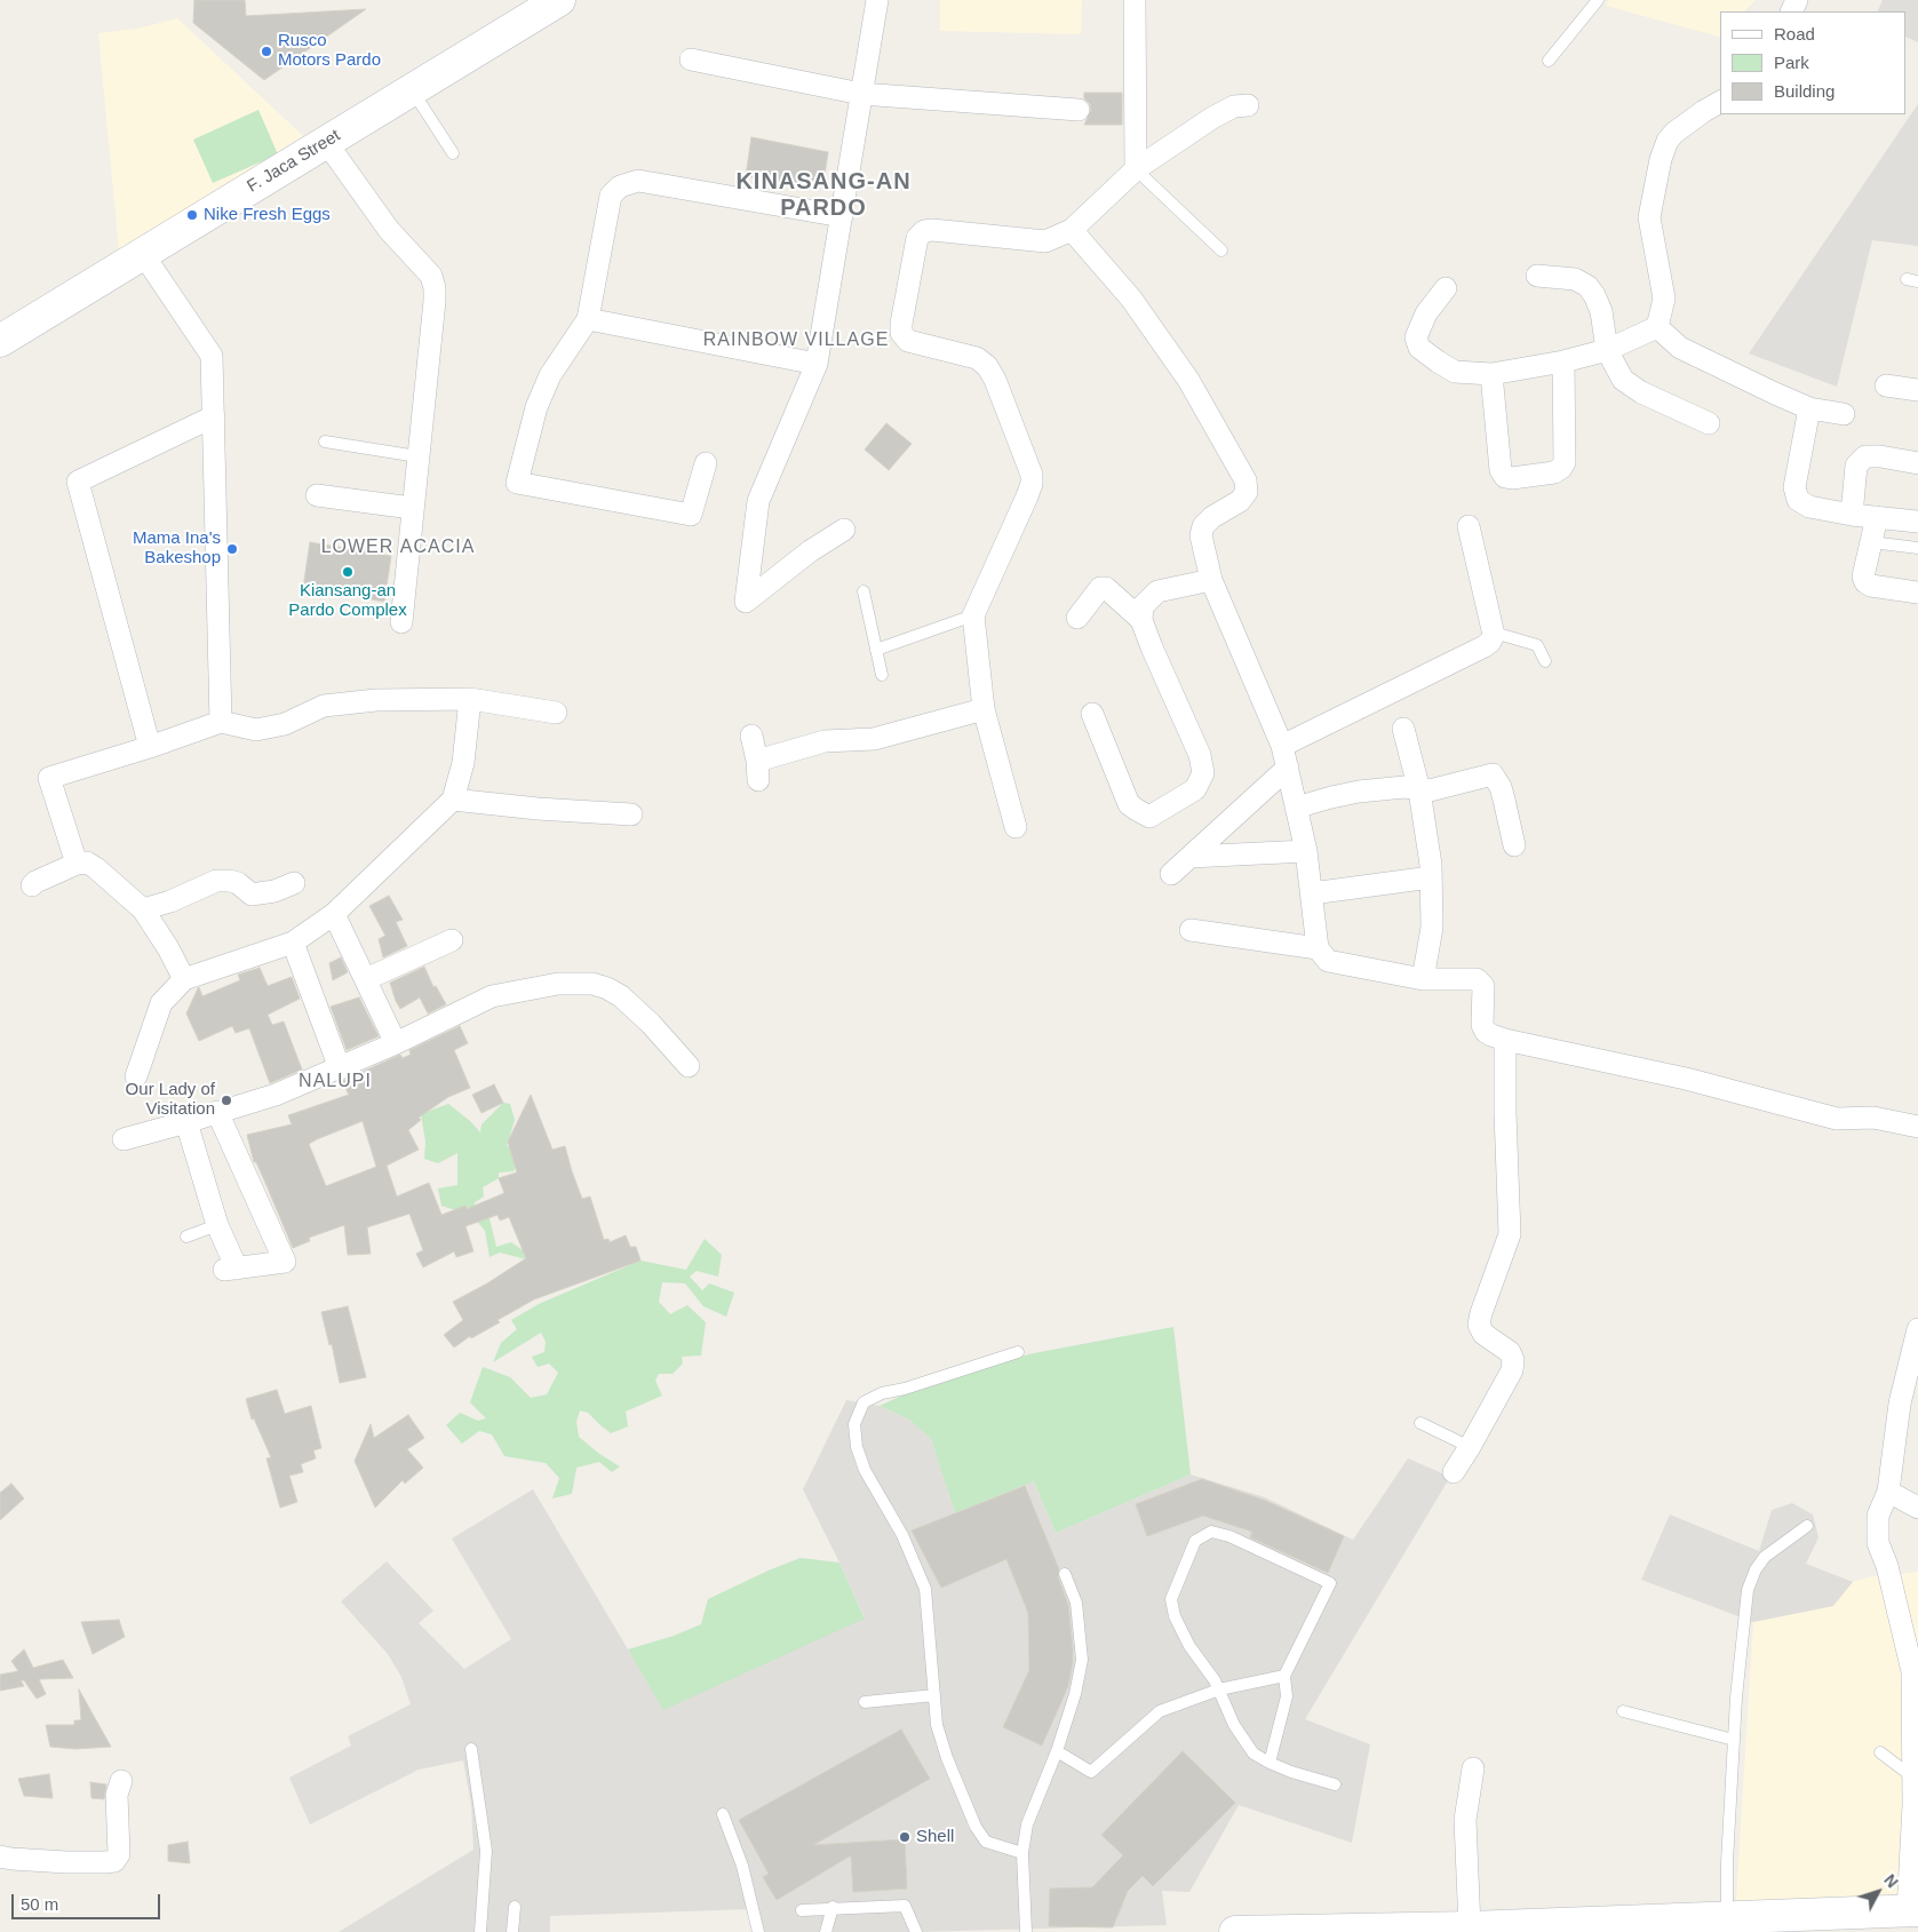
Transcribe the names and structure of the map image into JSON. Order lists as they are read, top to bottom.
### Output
{
  "streets": {
    "street": ["F. Jaca Street"]
  },
  "districts": [
    "KINASANG-AN PARDO",
    "RAINBOW VILLAGE",
    "LOWER ACACIA",
    "NALUPI"
  ],
  "places": [
    "Rusco Motors Pardo",
    "Nike Fresh Eggs",
    "Mama Ina's Bakeshop",
    "Kiansang-an Pardo Complex",
    "Our Lady of Visitation",
    "Shell"
  ],
  "legend": ["Road", "Park", "Building"],
  "scale_bar": "50 m",
  "north": "top right"
}
